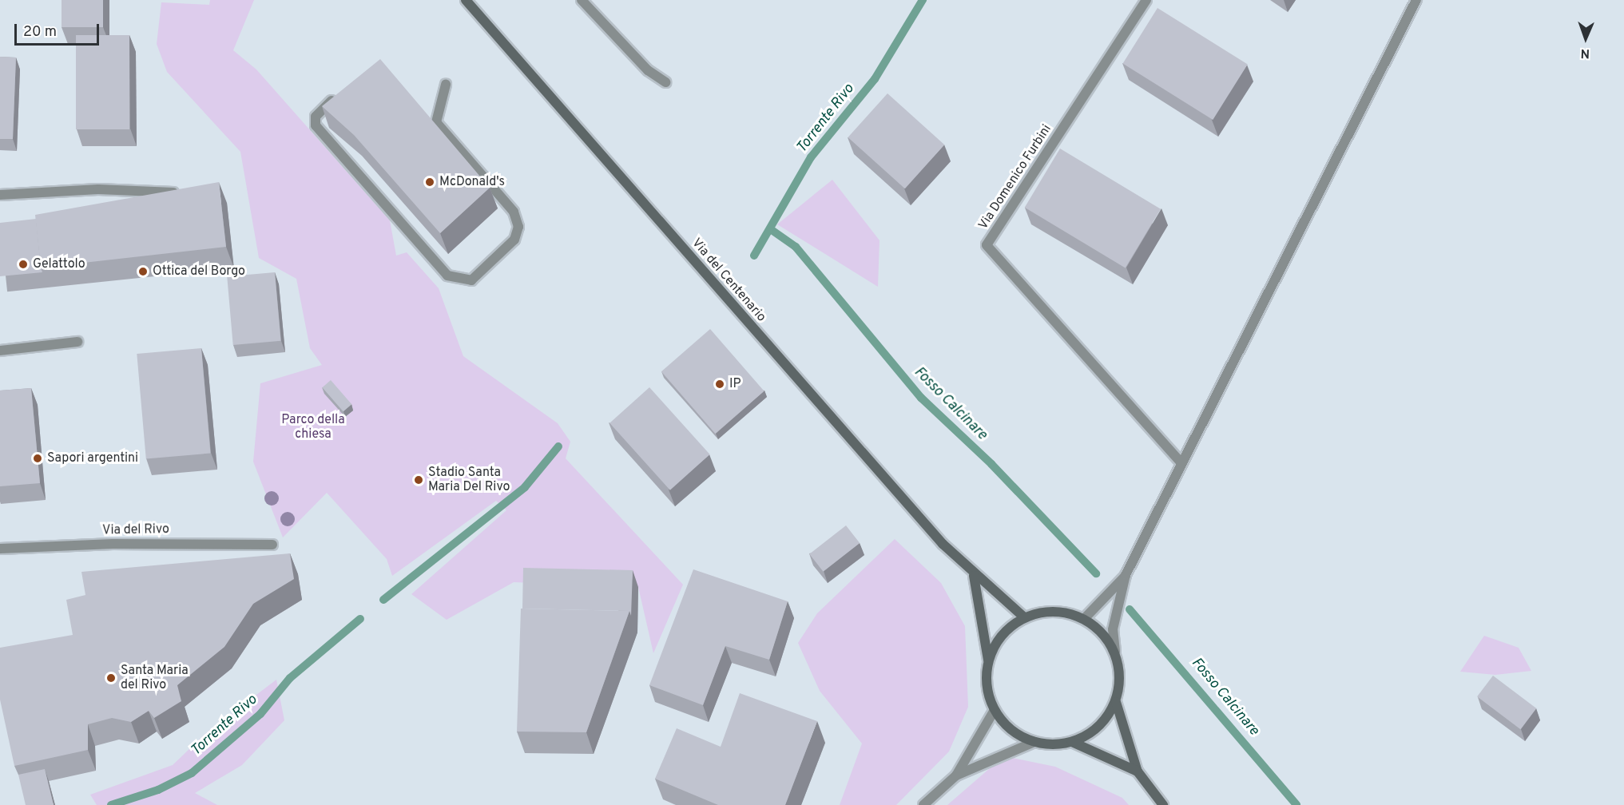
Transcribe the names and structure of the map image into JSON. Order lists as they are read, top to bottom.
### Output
{
  "streets": {
    "street": ["Via Domenico Furbini", "Via del Centenario", "Via del Rivo"]
  },
  "water": ["Torrente Rivo", "Fosso Calcinare"],
  "parks": ["Parco della chiesa"],
  "places": [
    "McDonald's",
    "Gelattolo",
    "Ottica del Borgo",
    "IP",
    "Sapori argentini",
    "Stadio Santa Maria Del Rivo",
    "Santa Maria del Rivo"
  ],
  "scale_bar": "20 m",
  "north": "bottom"
}
